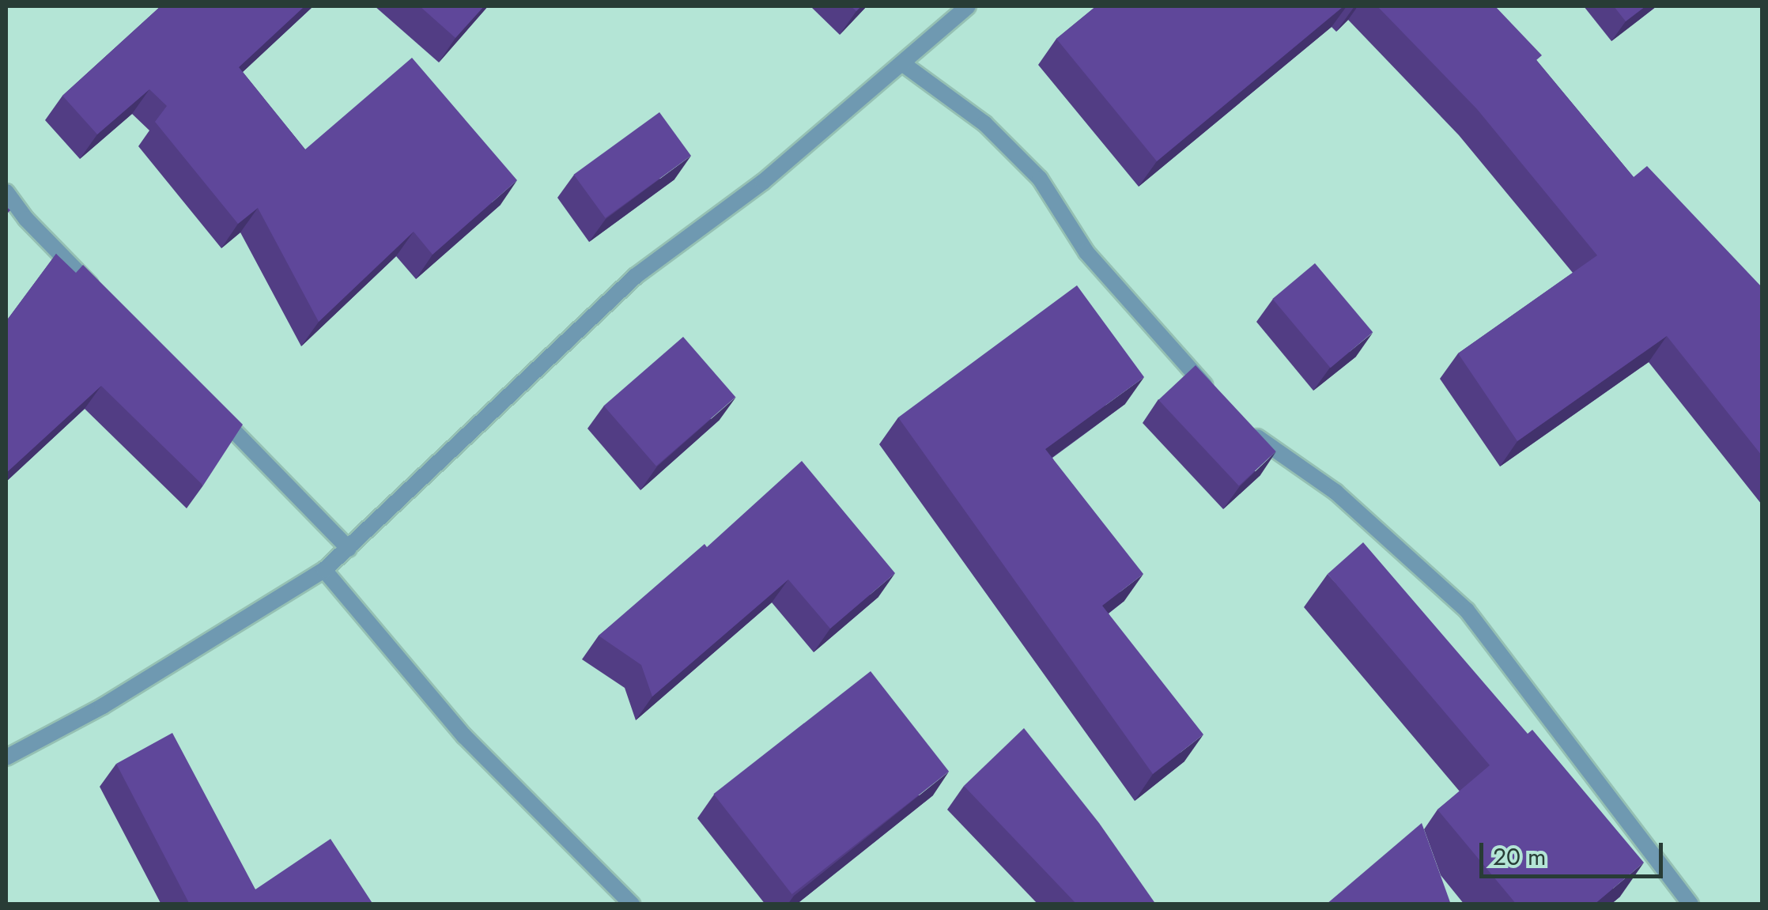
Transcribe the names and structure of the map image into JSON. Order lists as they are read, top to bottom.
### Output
{
  "scale_bar": "20 m"
}
